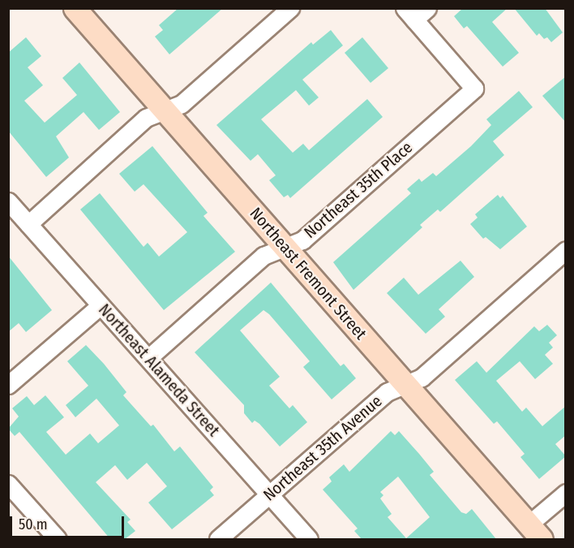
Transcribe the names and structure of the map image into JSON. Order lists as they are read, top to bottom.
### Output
{
  "streets": {
    "main road": ["Northeast Fremont Street"],
    "street": ["Northeast 35th Place", "Northeast Alameda Street", "Northeast 35th Avenue"]
  },
  "crossings": [
    ["Northeast 35th Place", "Northeast Fremont Street"],
    ["Northeast 35th Place", "Northeast Alameda Street"],
    ["Northeast Fremont Street", "Northeast 35th Avenue"],
    ["Northeast Alameda Street", "Northeast 35th Avenue"]
  ],
  "scale_bar": "50 m"
}
